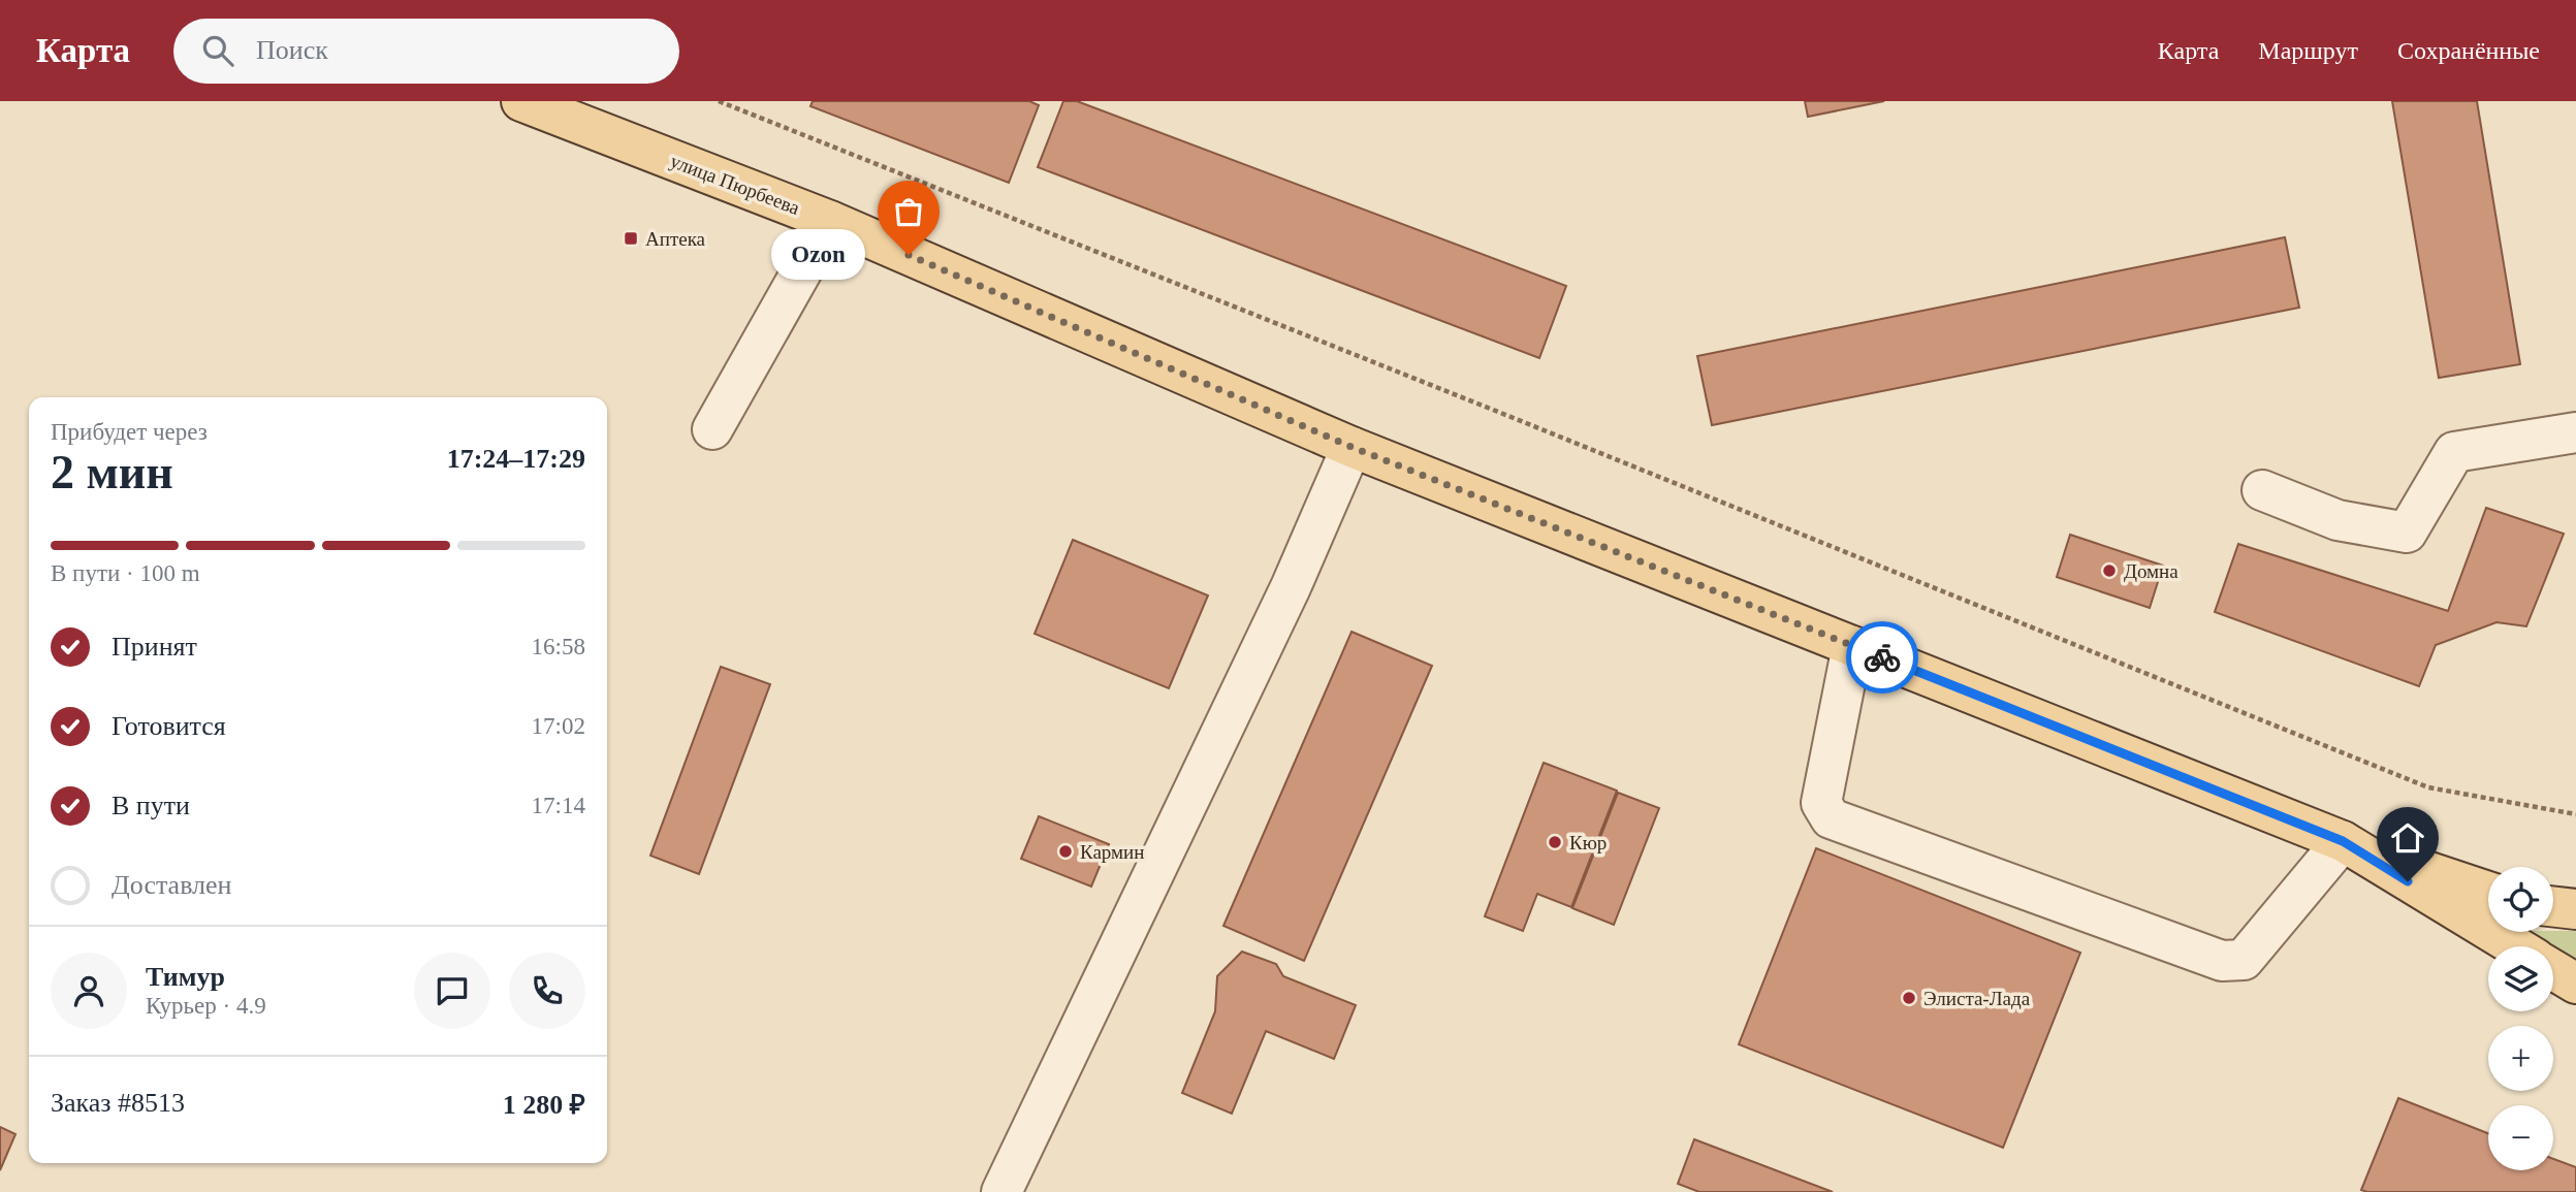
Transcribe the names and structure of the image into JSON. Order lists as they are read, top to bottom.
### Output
{
  "streets": {
    "main road": ["улица Пюрбеева"]
  },
  "places": {
    "transit": ["Аптека"],
    "other": [
      "Ozon",
      "Домна",
      "Кюр",
      "Кармин",
      "Элиста-Лада"
    ]
  },
  "page": {
    "header": "Карта",
    "search": "Поиск",
    "nav": ["Карта", "Маршрут", "Сохранённые"],
    "bubble": "Ozon",
    "heading": ["2 мин", "Прибудет через", "17:24–17:29"],
    "panel": [
      "Тимур",
      "Курьер · 4.9",
      "Заказ #8513",
      "1 280 ₽"
    ],
    "bar": "В пути · 100 m",
    "list": [
      ["Принят", "16:58"],
      ["Готовится", "17:02"],
      ["В пути", "17:14"],
      "Доставлен"
    ],
    "map_buttons": ["+", "−"]
  }
}
